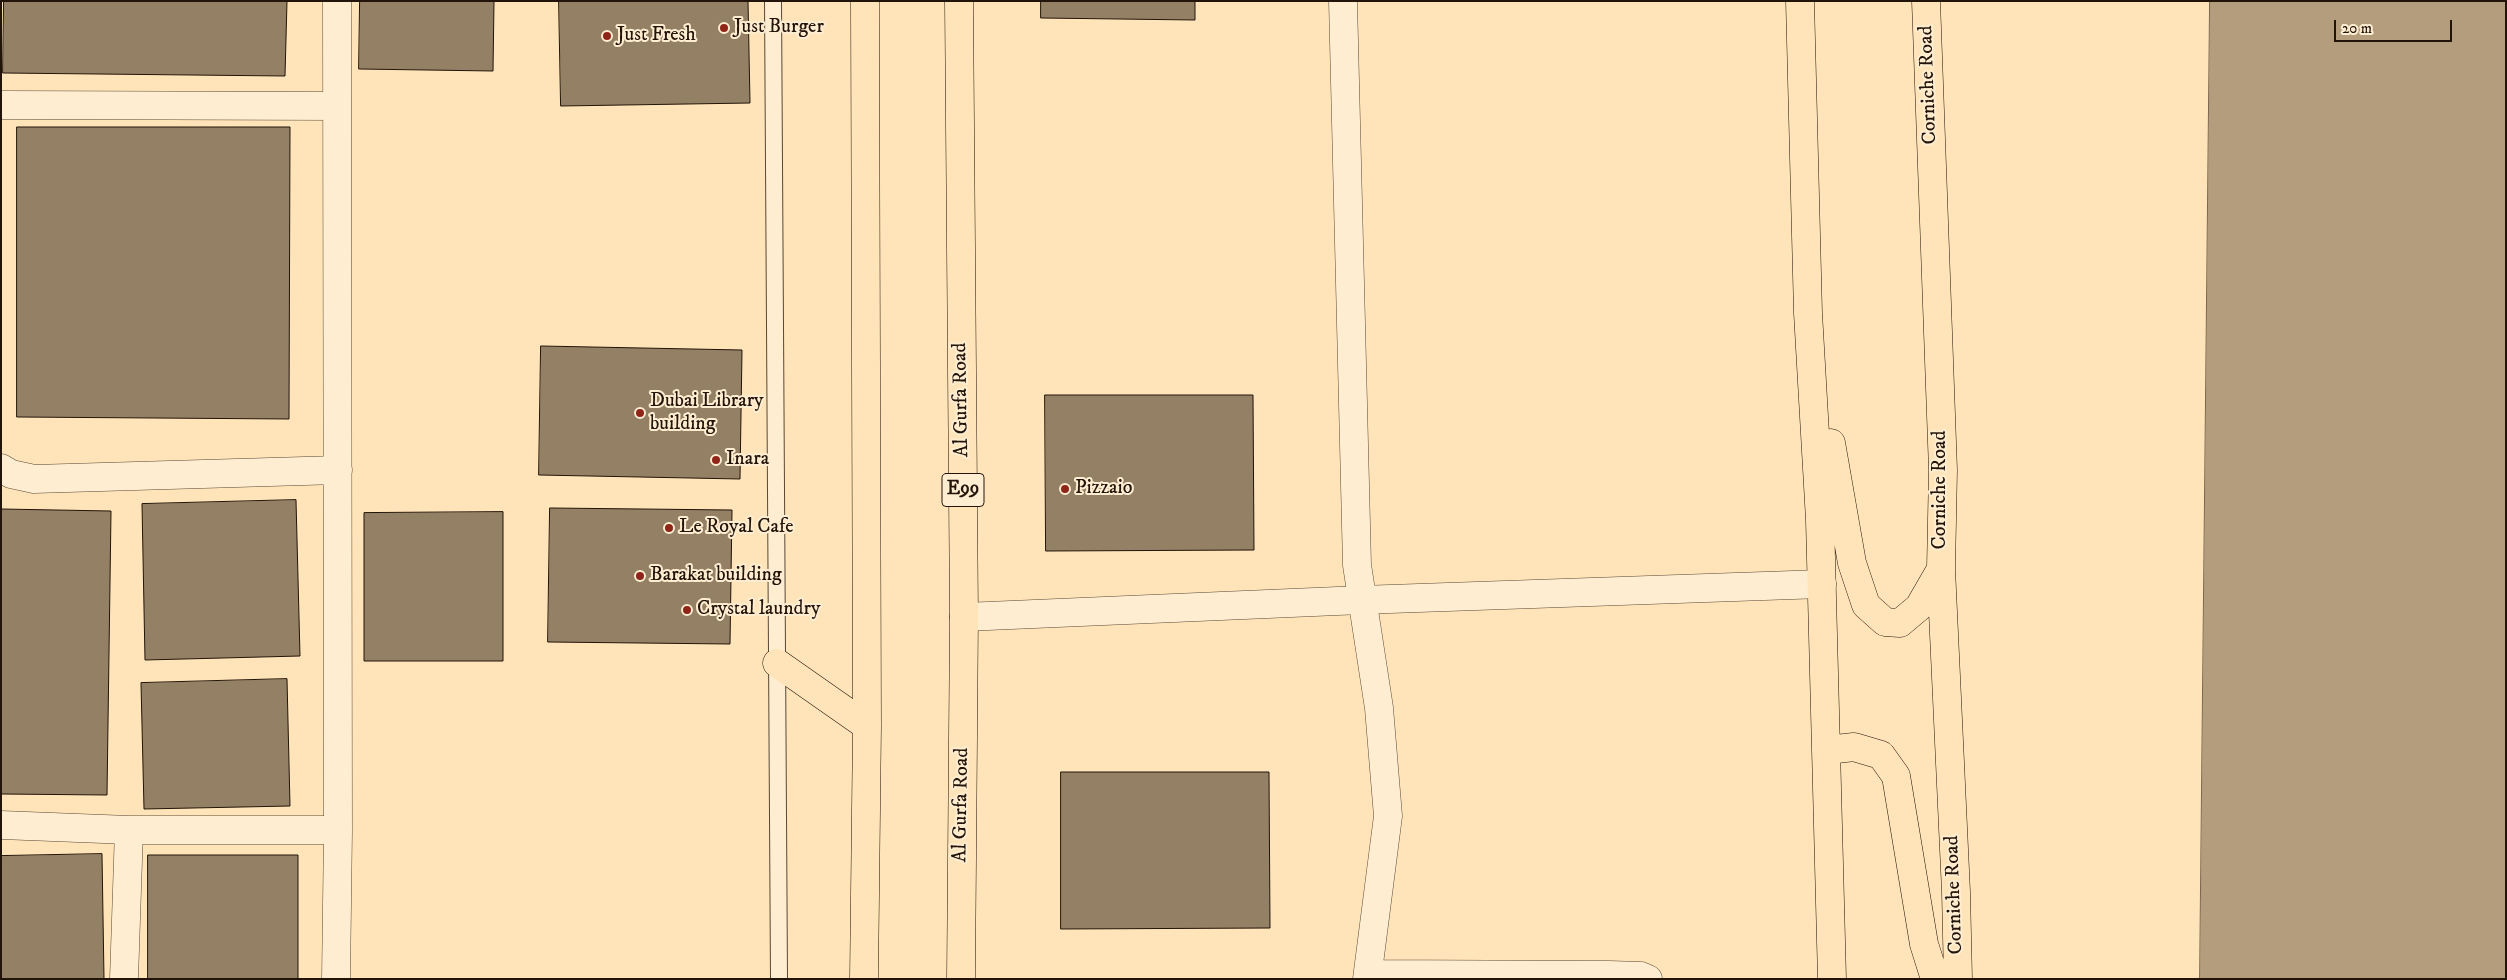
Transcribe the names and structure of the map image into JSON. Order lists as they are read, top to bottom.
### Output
{
  "streets": {
    "highway": ["Corniche Road", "Al Gurfa Road", "E99"]
  },
  "places": [
    "Just Burger",
    "Just Fresh",
    "Dubai Library building",
    "Inara",
    "Pizzaio",
    "Le Royal Cafe",
    "Barakat building",
    "Crystal laundry"
  ],
  "scale_bar": "20 m"
}
